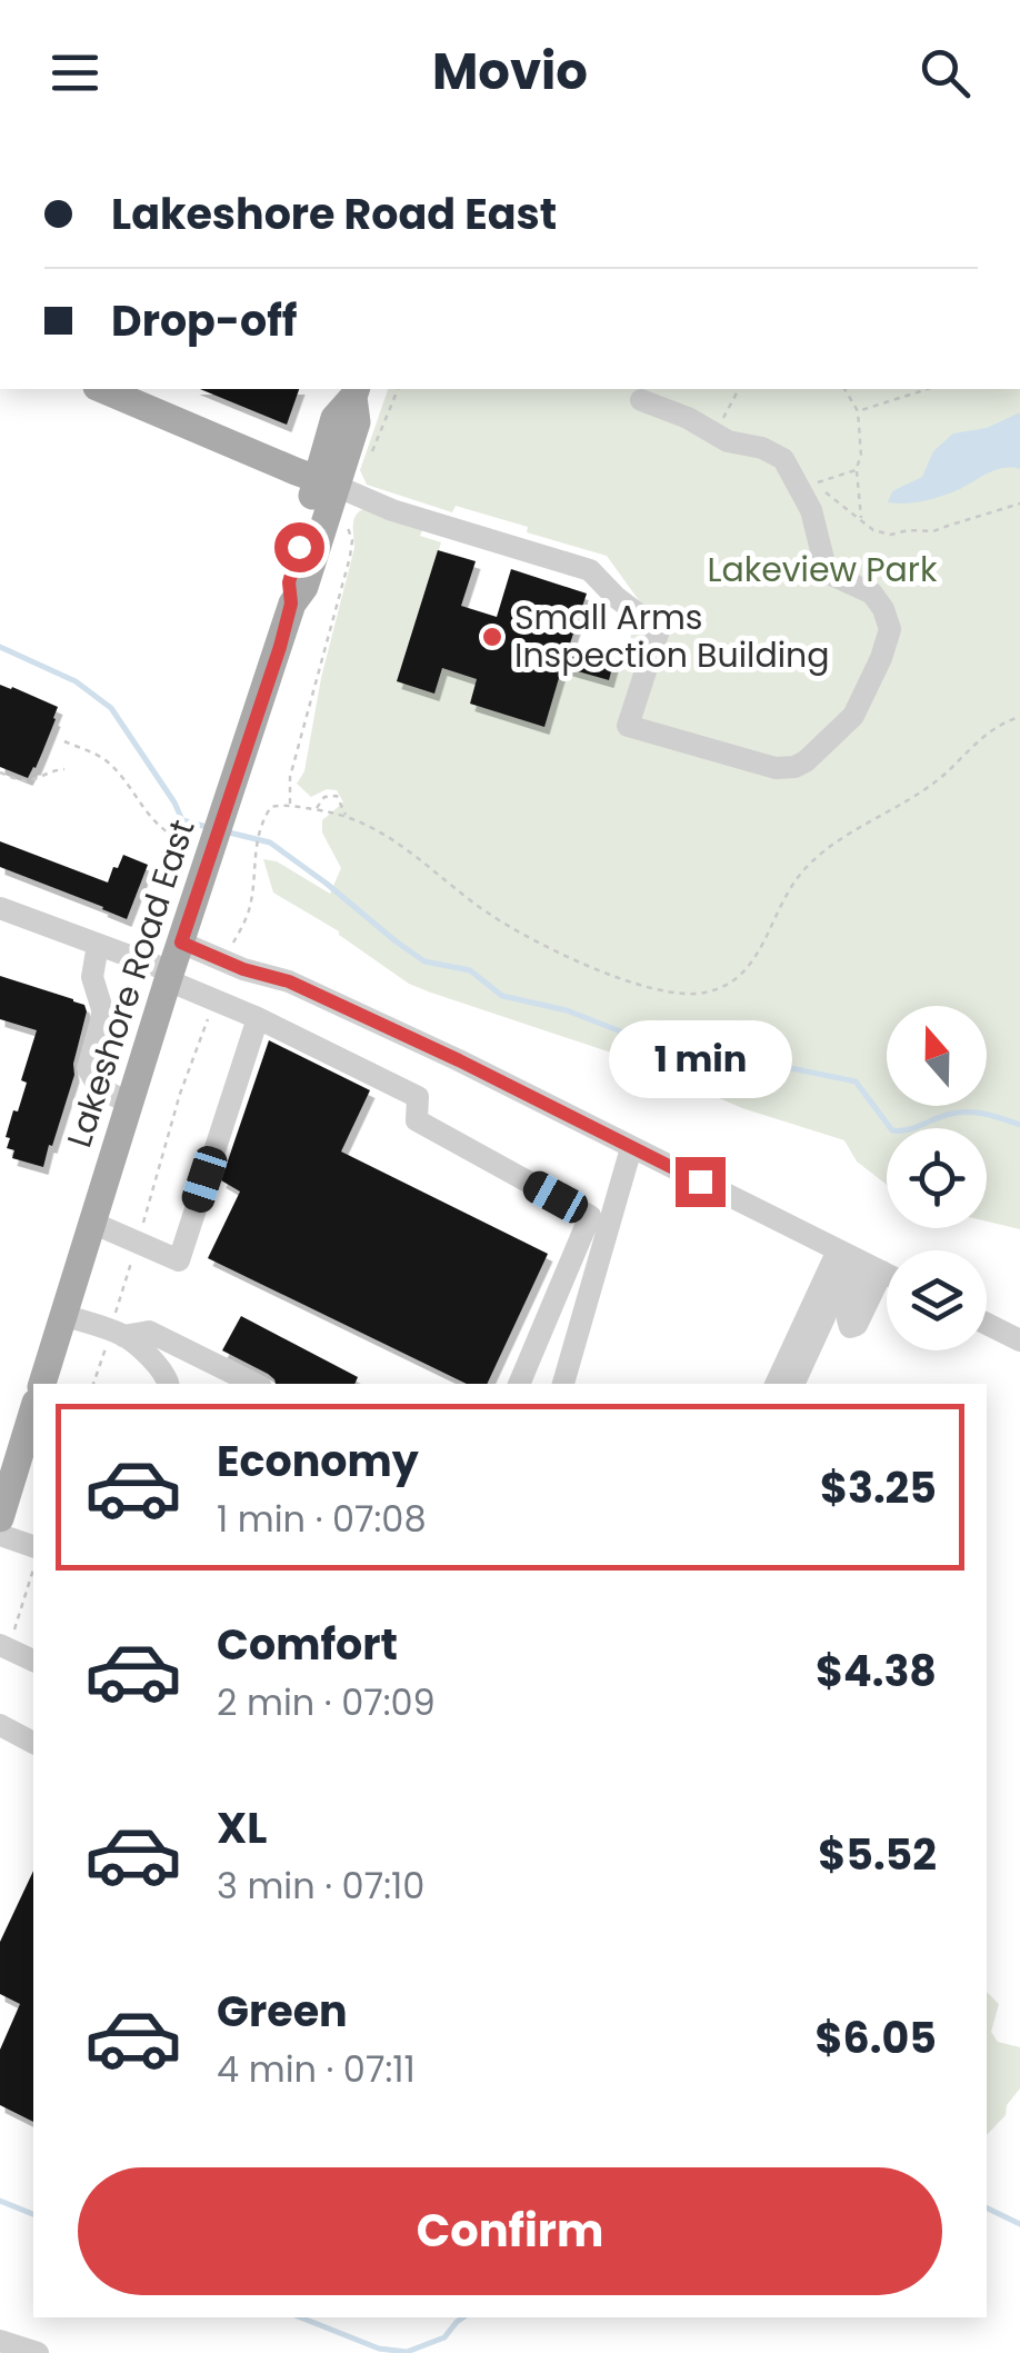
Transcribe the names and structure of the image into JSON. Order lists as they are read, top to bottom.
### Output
{
  "streets": {
    "main road": ["Lakeshore Road East"]
  },
  "parks": ["Lakeview Park"],
  "places": ["Small Arms Inspection Building"],
  "north": "top",
  "page": {
    "header": "Movio",
    "banner": ["Lakeshore Road East", "Drop-off"],
    "bubble": "1 min",
    "list": [
      {
        "name": "Economy",
        "note": "1 min · 07:08",
        "value": "$3.25"
      },
      {
        "name": "Comfort",
        "note": "2 min · 07:09",
        "value": "$4.38"
      },
      {
        "name": "XL",
        "note": "3 min · 07:10",
        "value": "$5.52"
      },
      {
        "name": "Green",
        "note": "4 min · 07:11",
        "value": "$6.05"
      }
    ],
    "buttons": "Confirm"
  }
}
